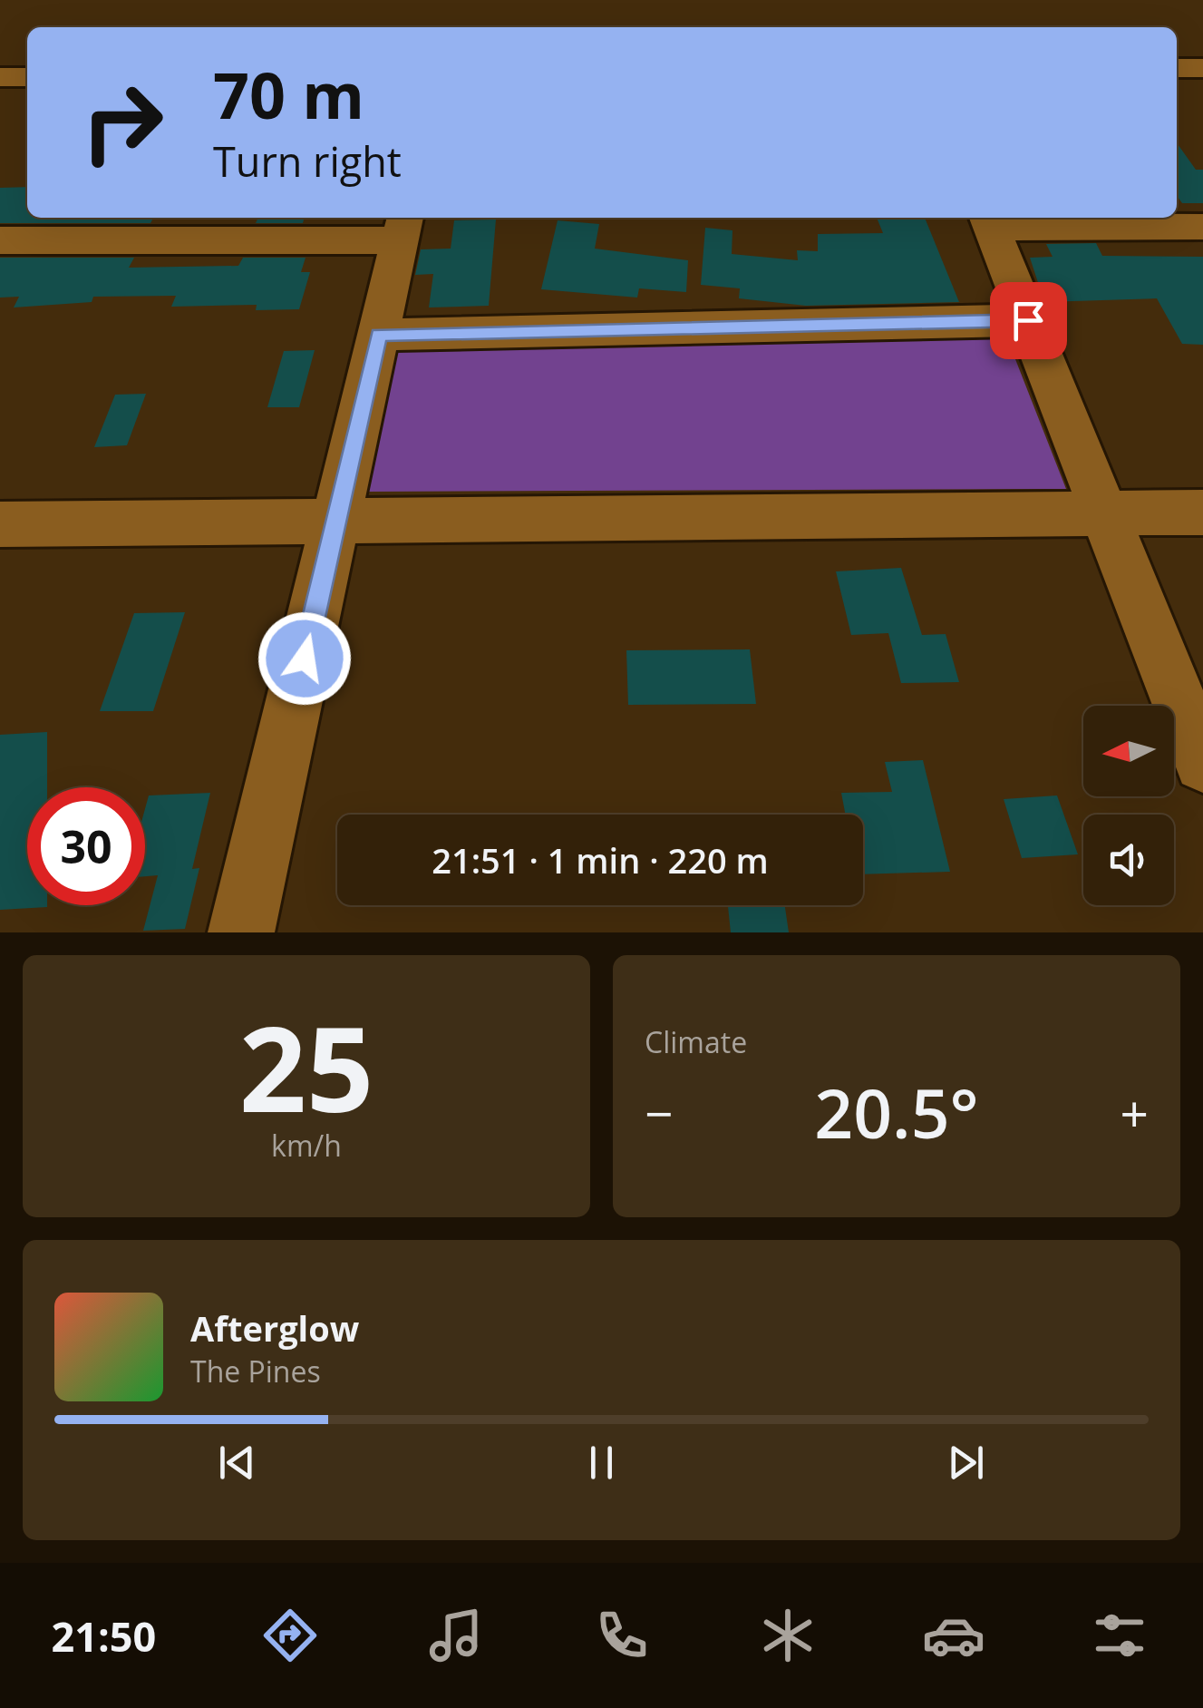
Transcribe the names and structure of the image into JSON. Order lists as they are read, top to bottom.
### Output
{
  "north": "left",
  "page": {
    "turn": ["70 m", "Turn right"],
    "limit": "30",
    "trip": "21:51 · 1 min · 220 m",
    "tile": [
      ["25", "km/h"],
      "Climate"
    ],
    "heat": ["−", "20.5°", "+"],
    "song": ["Afterglow", "The Pines"],
    "tabs": "21:50"
  }
}
